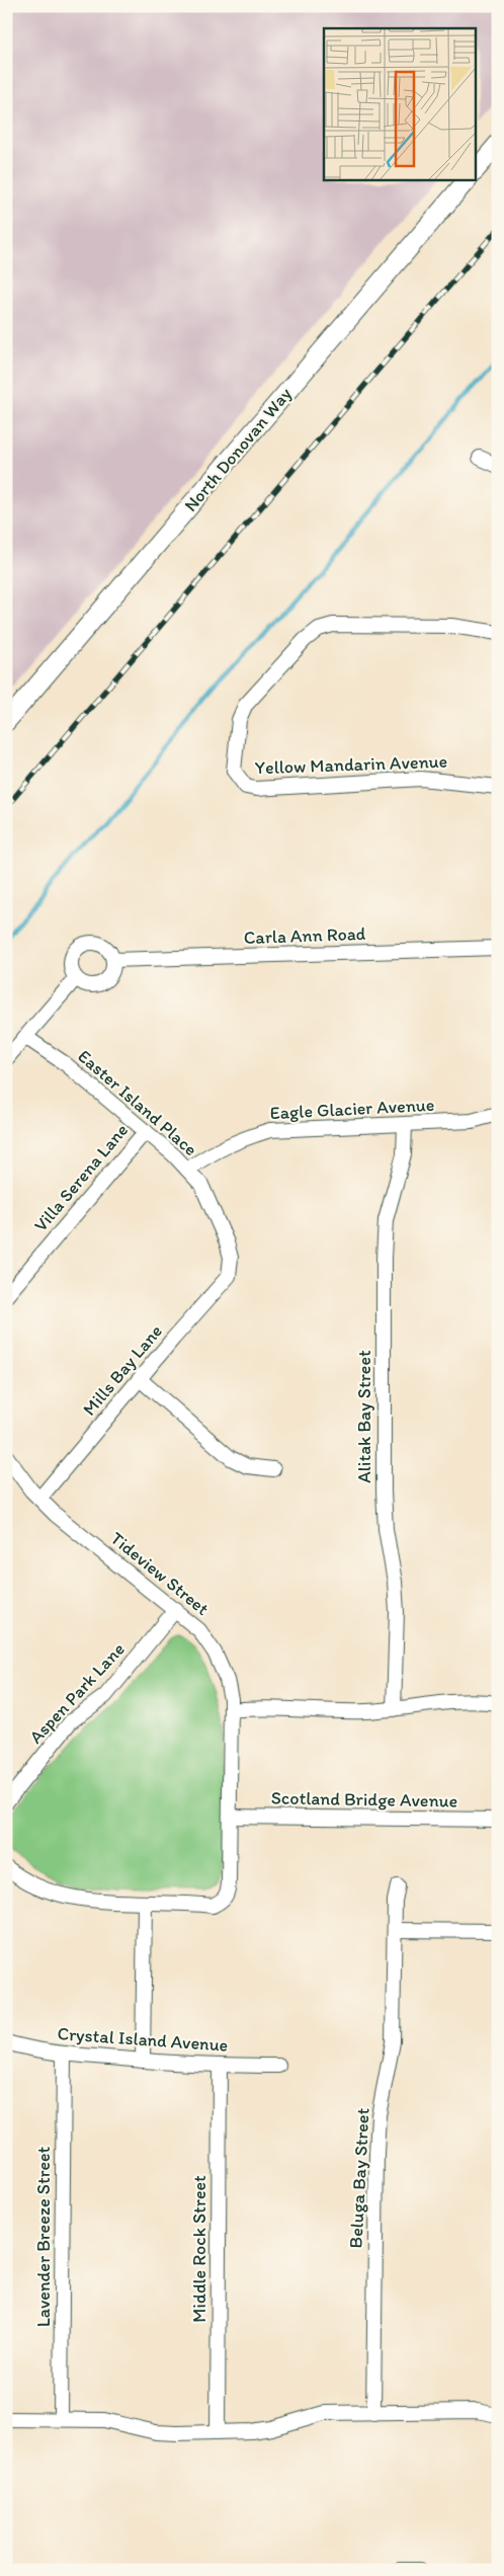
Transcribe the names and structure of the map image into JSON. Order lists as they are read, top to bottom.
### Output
{
  "streets": {
    "street": [
      "North Donovan Way",
      "Yellow Mandarin Avenue",
      "Carla Ann Road",
      "Easter Island Place",
      "Eagle Glacier Avenue",
      "Villa Serena Lane",
      "Mills Bay Lane",
      "Alitak Bay Street",
      "Tideview Street",
      "Aspen Park Lane",
      "Scotland Bridge Avenue",
      "Crystal Island Avenue",
      "Beluga Bay Street",
      "Lavender Breeze Street",
      "Middle Rock Street"
    ]
  },
  "crossings": [
    ["Easter Island Place", "Eagle Glacier Avenue"],
    ["Easter Island Place", "Villa Serena Lane"],
    ["Easter Island Place", "Mills Bay Lane"],
    ["Eagle Glacier Avenue", "Alitak Bay Street"],
    ["Mills Bay Lane", "Tideview Street"],
    ["Tideview Street", "Aspen Park Lane"],
    ["Tideview Street", "Scotland Bridge Avenue"],
    ["Crystal Island Avenue", "Lavender Breeze Street"],
    ["Crystal Island Avenue", "Middle Rock Street"]
  ]
}
